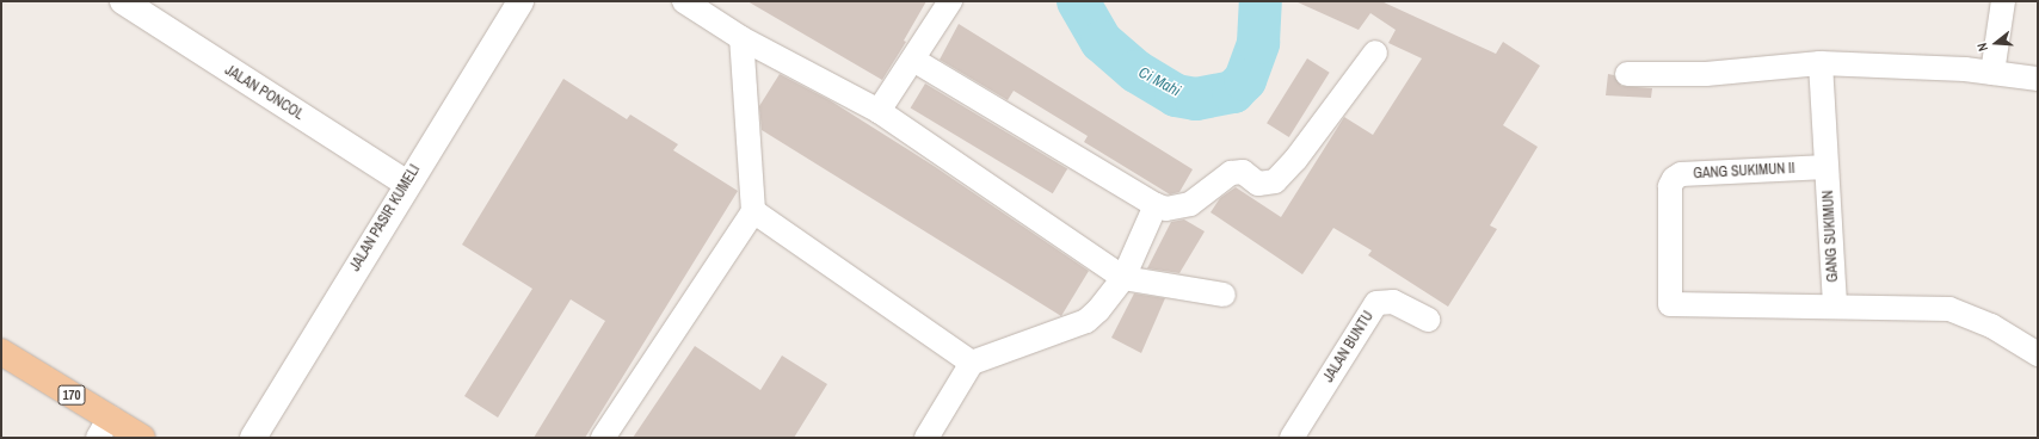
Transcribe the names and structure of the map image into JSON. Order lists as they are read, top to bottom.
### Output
{
  "streets": {
    "main road": ["170"],
    "street": [
      "JALAN PONCOL",
      "GANG SUKIMUN II",
      "JALAN PASIR KUMELI",
      "GANG SUKIMUN",
      "JALAN BUNTU"
    ]
  },
  "crossings": [
    ["JALAN PONCOL", "JALAN PASIR KUMELI"],
    ["GANG SUKIMUN II", "GANG SUKIMUN"]
  ],
  "water": ["Ci Mahi"],
  "north": "left"
}
